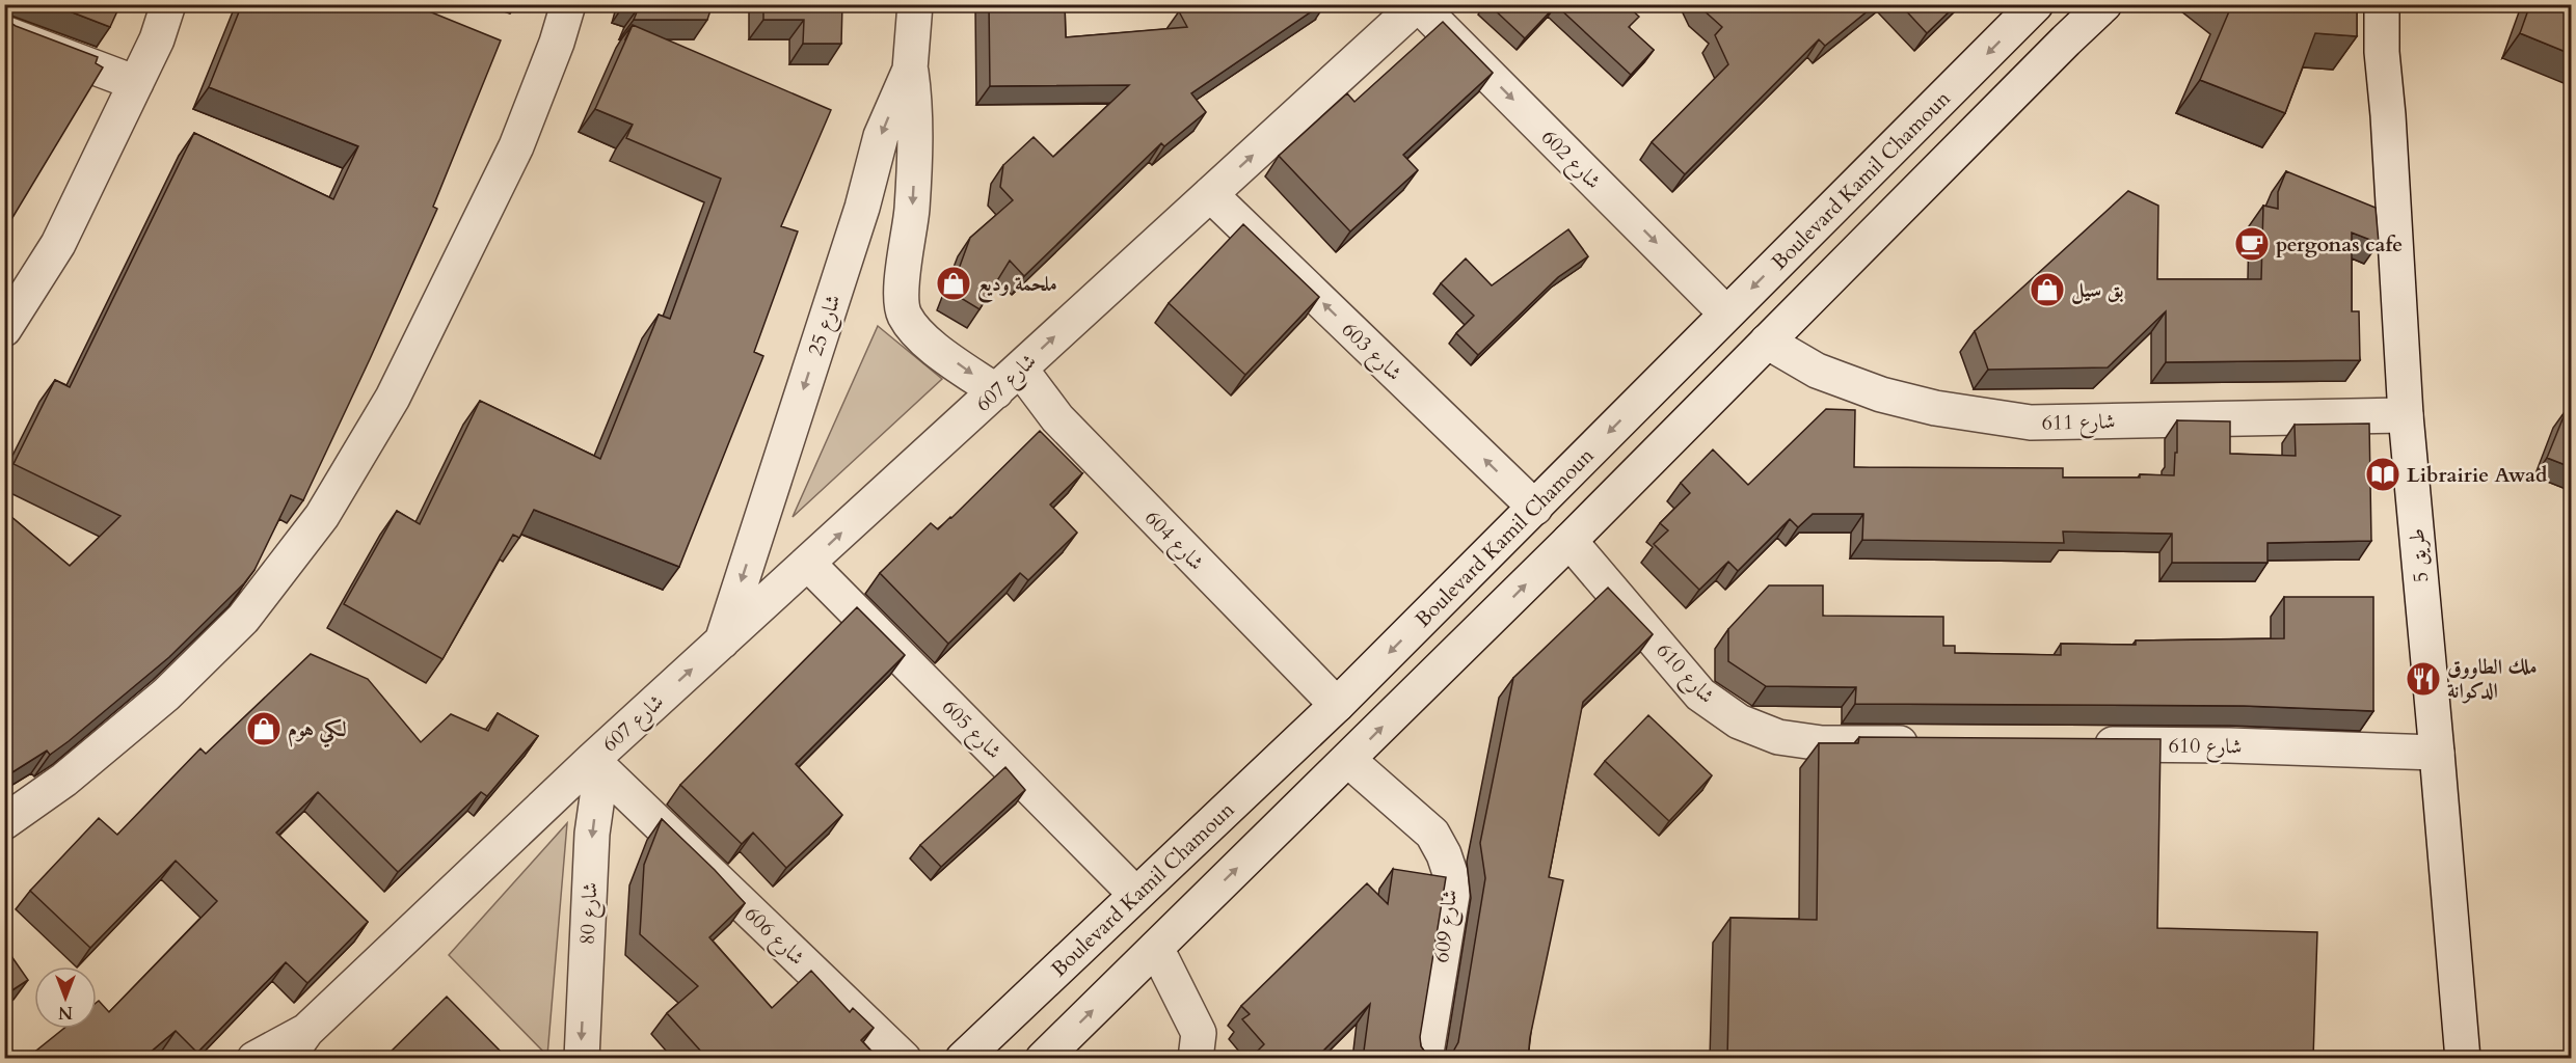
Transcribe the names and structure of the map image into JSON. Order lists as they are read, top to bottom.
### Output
{
  "streets": {
    "street": [
      "شارع 602",
      "Boulevard Kamil Chamoun",
      "شارع 25",
      "شارع 603",
      "شارع 607",
      "شارع 611",
      "شارع 604",
      "طريق 5",
      "شارع 610",
      "شارع 605",
      "شارع 80",
      "شارع 609",
      "شارع 606"
    ]
  },
  "crossings": [
    ["شارع 602", "Boulevard Kamil Chamoun"],
    ["شارع 602", "شارع 607"],
    ["Boulevard Kamil Chamoun", "شارع 603"],
    ["Boulevard Kamil Chamoun", "شارع 604"],
    ["Boulevard Kamil Chamoun", "شارع 605"],
    ["شارع 25", "شارع 607"],
    ["شارع 603", "شارع 607"],
    ["شارع 607", "شارع 604"],
    ["شارع 607", "شارع 605"],
    ["شارع 607", "شارع 80"],
    ["شارع 607", "شارع 606"],
    ["شارع 611", "طريق 5"],
    ["طريق 5", "شارع 610"],
    ["شارع 80", "شارع 606"]
  ],
  "one_way": [
    "شارع 602",
    "شارع 25",
    "شارع 603",
    "شارع 607",
    "شارع 80"
  ],
  "places": {
    "cafe": ["pergonas cafe"],
    "shop": ["ملحمة وديع", "بق سيل", "لكي هوم"],
    "library": ["Librairie Awad"],
    "restaurant": ["ملك الطاووق الدكوانة"]
  },
  "north": "bottom"
}
